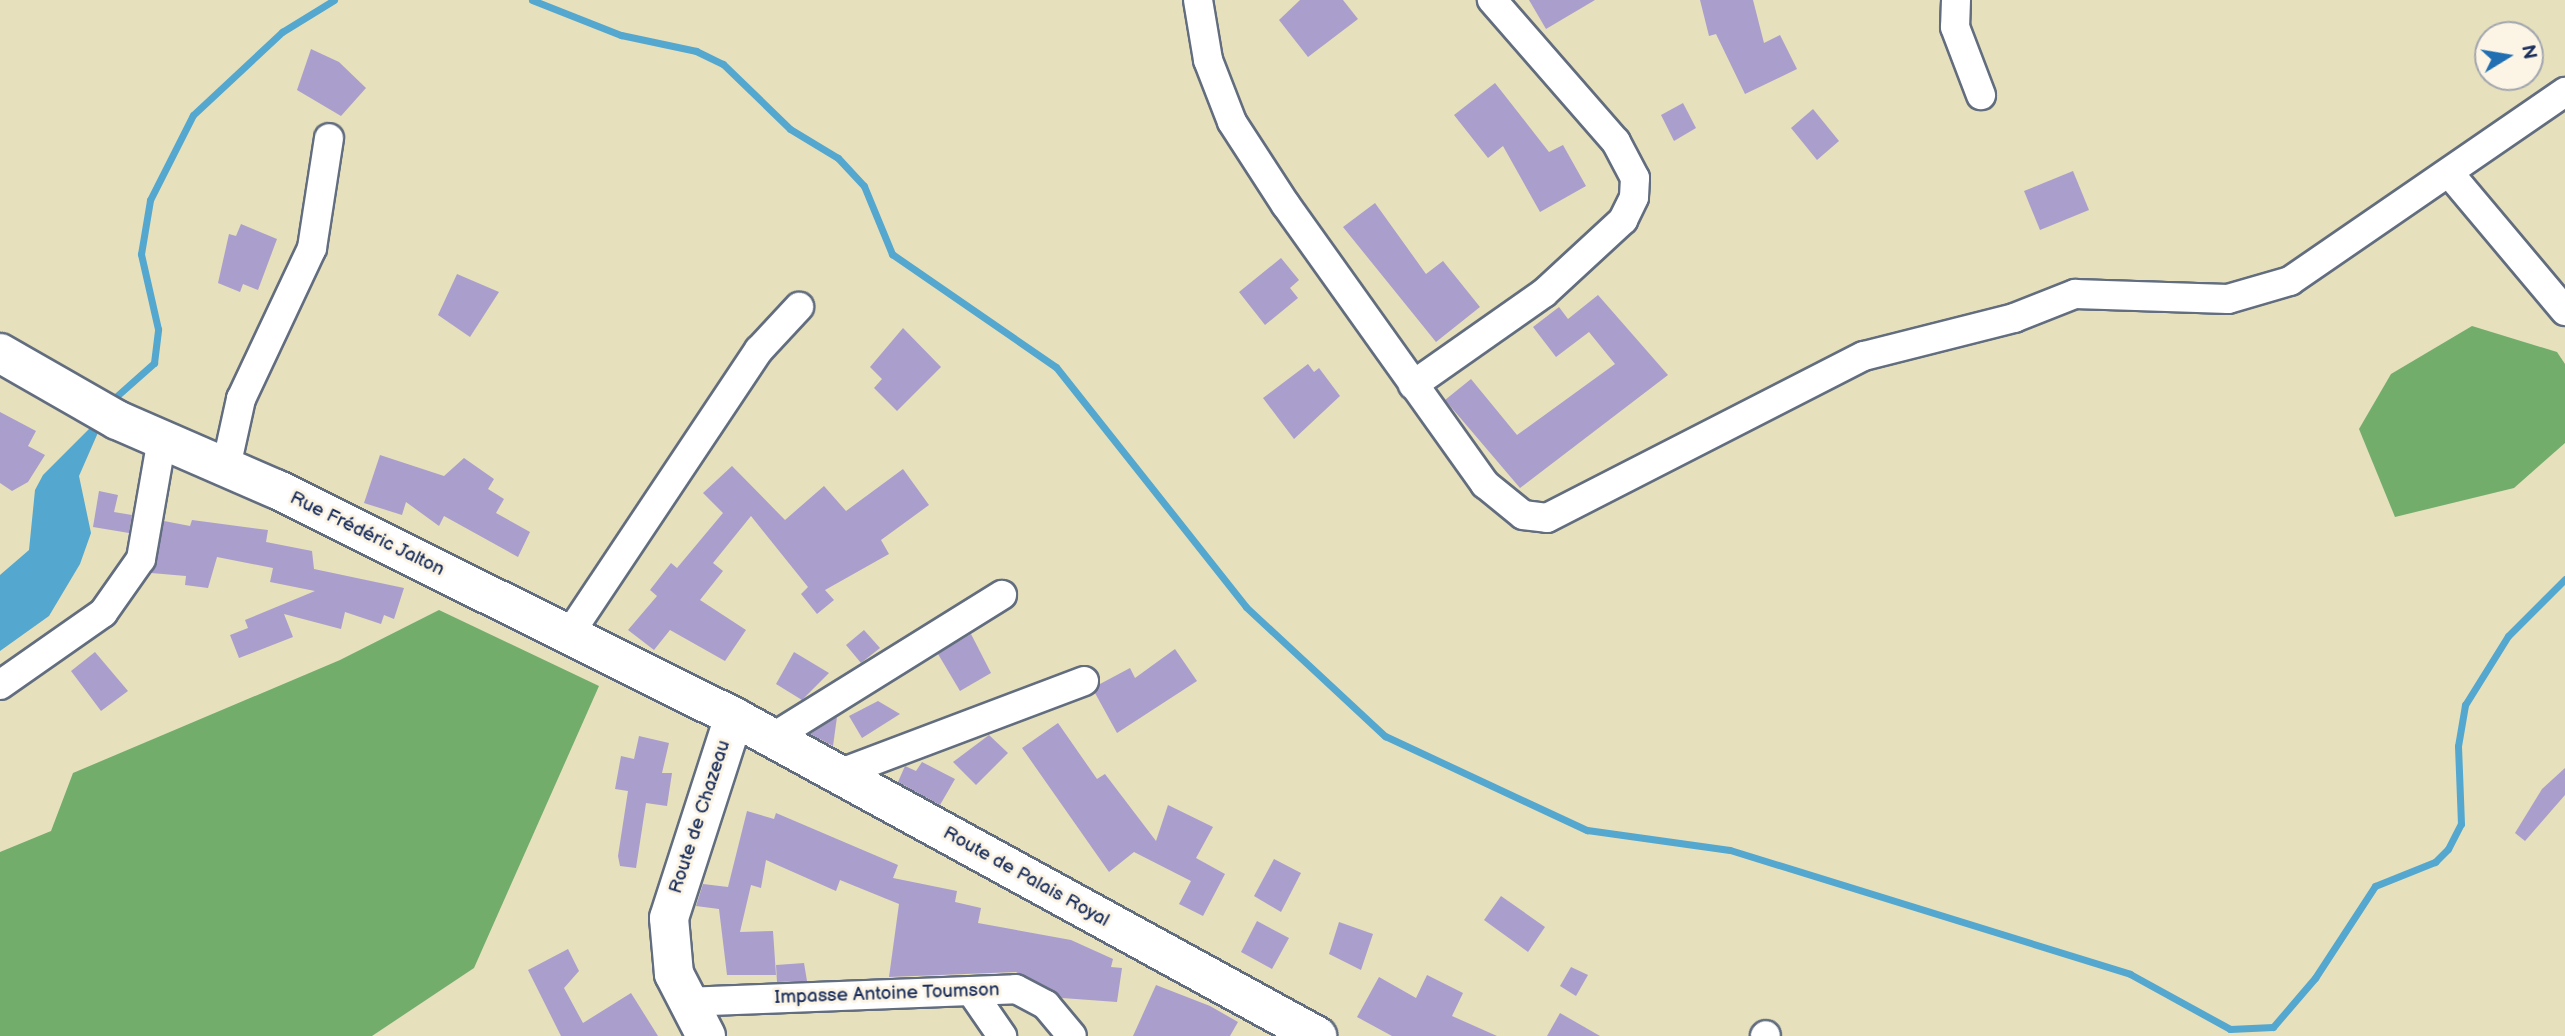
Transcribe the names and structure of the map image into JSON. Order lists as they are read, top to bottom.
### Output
{
  "streets": {
    "main road": ["Rue Frédéric Jalton", "Route de Chazeau", "Route de Palais Royal"],
    "street": ["Impasse Antoine Toumson"]
  },
  "crossings": [
    ["Rue Frédéric Jalton", "Route de Chazeau"],
    ["Rue Frédéric Jalton", "Route de Palais Royal"],
    ["Route de Chazeau", "Route de Palais Royal"],
    ["Route de Chazeau", "Impasse Antoine Toumson"]
  ],
  "north": "right"
}
